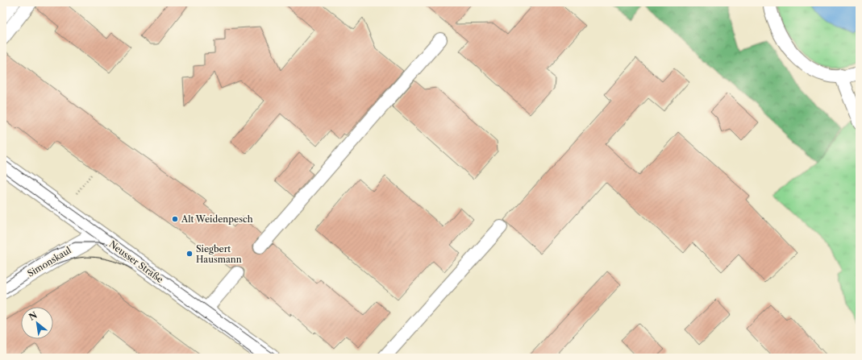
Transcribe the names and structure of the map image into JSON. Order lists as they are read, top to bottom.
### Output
{
  "streets": {
    "main road": ["Simonskaul", "Neusser Straße"]
  },
  "crossings": [
    ["Simonskaul", "Neusser Straße"]
  ],
  "places": ["Alt Weidenpesch", "Siegbert Hausmann"],
  "north": "top left"
}
